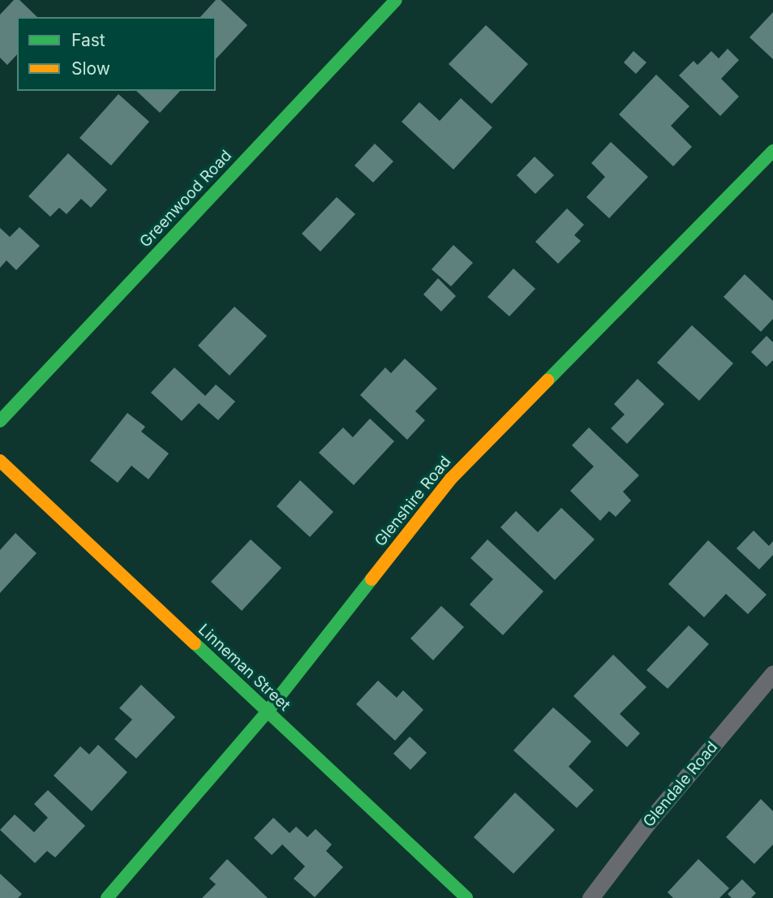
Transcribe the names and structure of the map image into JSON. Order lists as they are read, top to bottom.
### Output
{
  "streets": {
    "street": [
      "Greenwood Road",
      "Glenshire Road",
      "Linneman Street",
      "Glendale Road"
    ]
  },
  "crossings": [
    ["Glenshire Road", "Linneman Street"]
  ],
  "legend": ["Fast", "Slow"]
}
